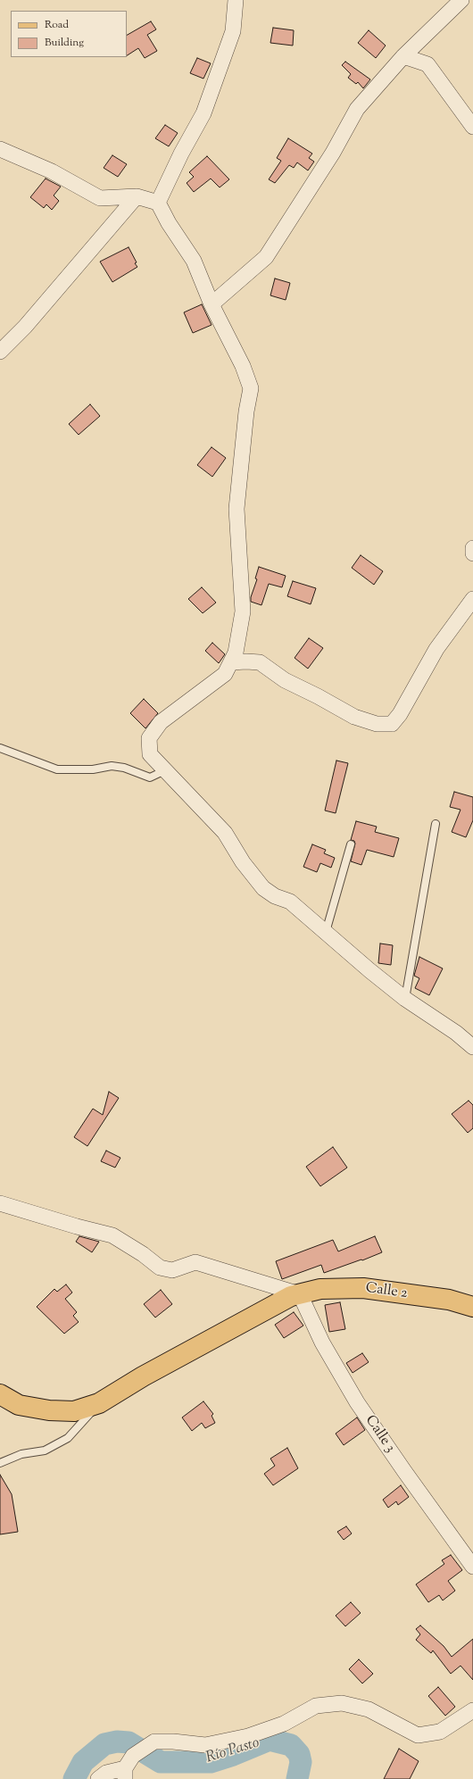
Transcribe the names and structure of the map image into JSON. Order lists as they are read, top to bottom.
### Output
{
  "streets": {
    "main road": ["Calle 2"],
    "street": ["Calle 3"]
  },
  "crossings": [
    ["Calle 2", "Calle 3"]
  ],
  "water": ["Río Pasto"],
  "legend": ["Road", "Building"]
}
